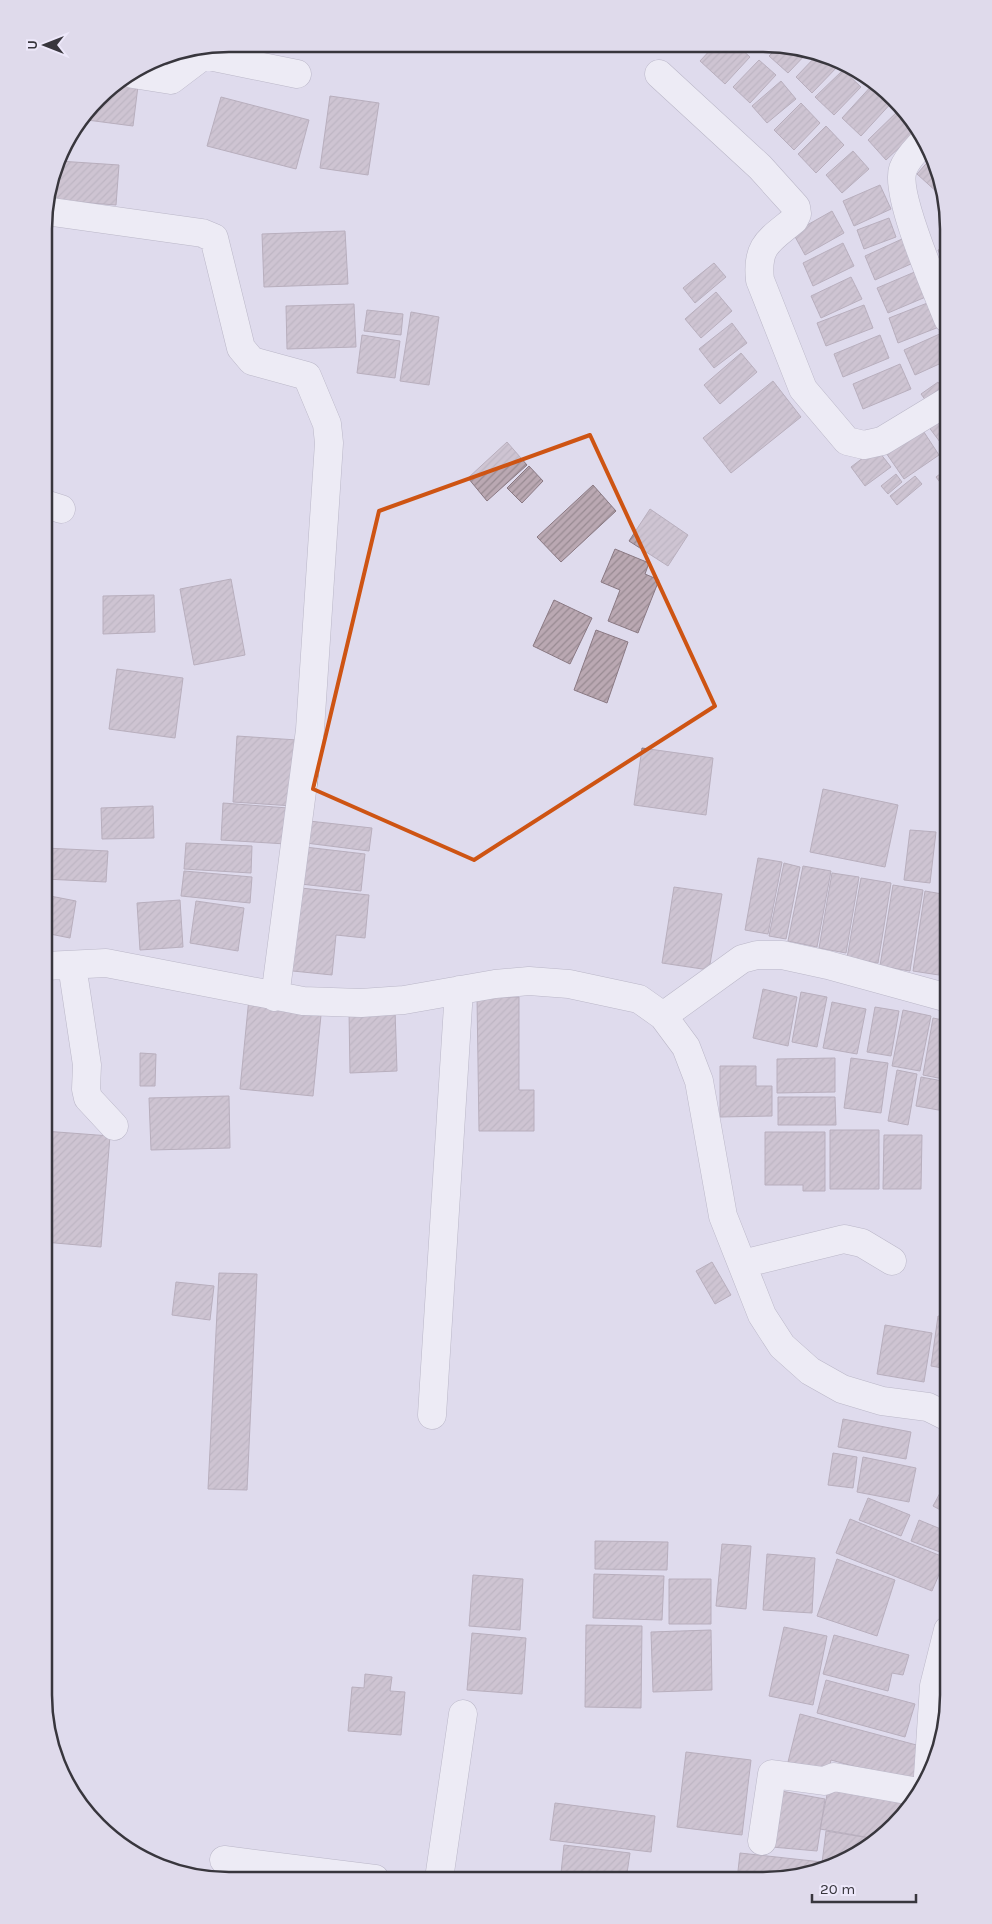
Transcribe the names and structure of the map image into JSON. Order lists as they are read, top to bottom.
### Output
{
  "scale_bar": "20 m",
  "north": "left"
}
